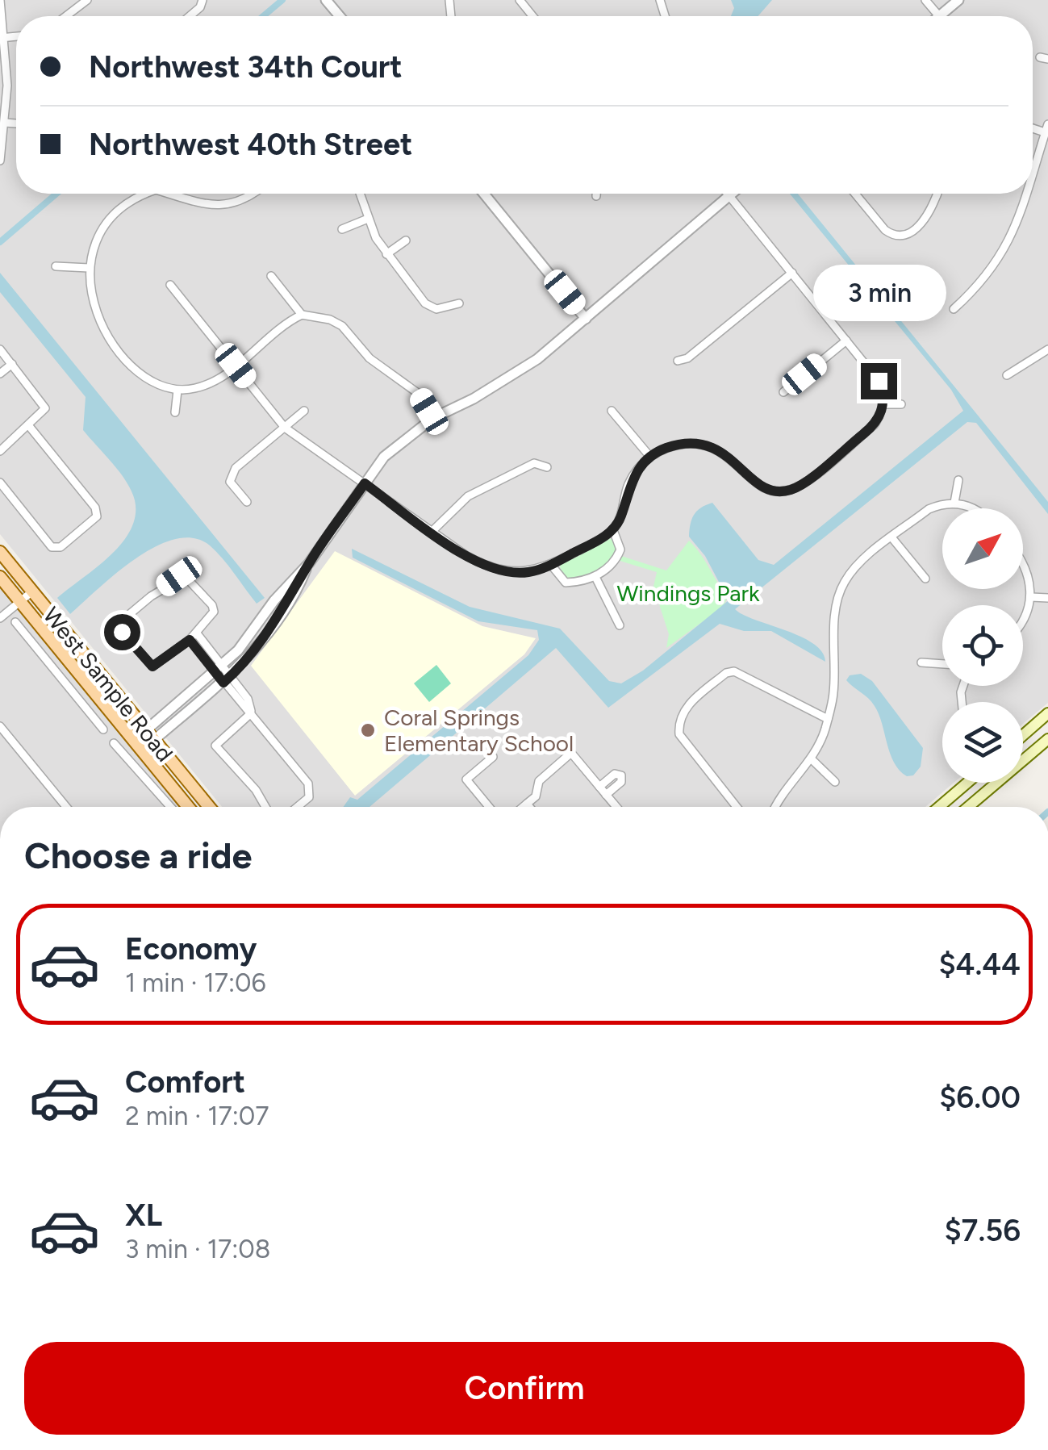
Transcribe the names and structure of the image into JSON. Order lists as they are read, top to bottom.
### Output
{
  "streets": {
    "main road": ["West Sample Road"]
  },
  "parks": ["Windings Park"],
  "places": ["Coral Springs Elementary School"],
  "north": "top right",
  "page": {
    "banner": ["Northwest 34th Court", "Northwest 40th Street"],
    "bubble": "3 min",
    "heading": "Choose a ride",
    "list": [
      {
        "name": "Economy",
        "note": "1 min · 17:06",
        "value": "$4.44"
      },
      {
        "name": "Comfort",
        "note": "2 min · 17:07",
        "value": "$6.00"
      },
      {
        "name": "XL",
        "note": "3 min · 17:08",
        "value": "$7.56"
      }
    ],
    "buttons": "Confirm"
  }
}
